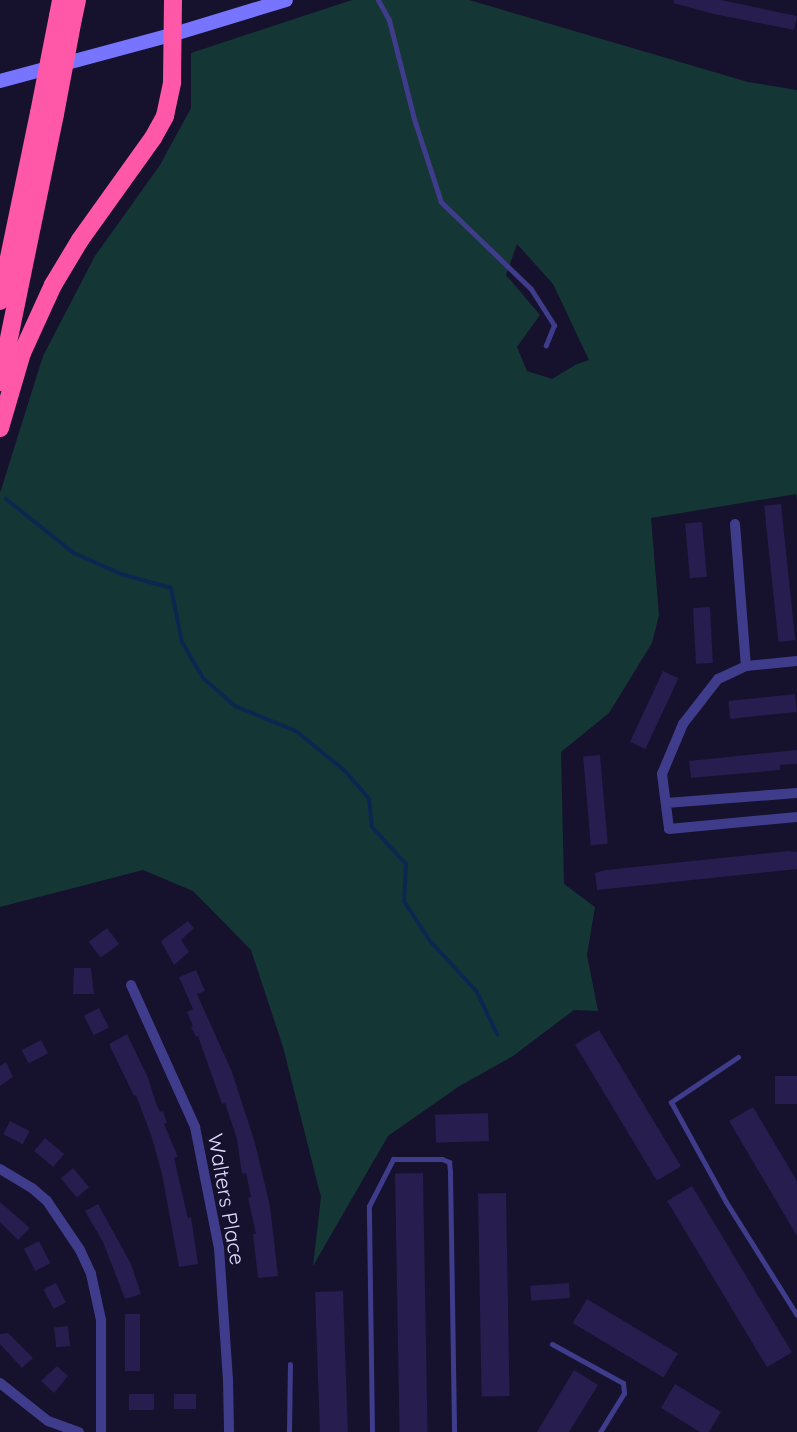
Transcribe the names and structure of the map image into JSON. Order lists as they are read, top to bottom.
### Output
{
  "streets": {
    "street": ["Walters Place"]
  }
}
